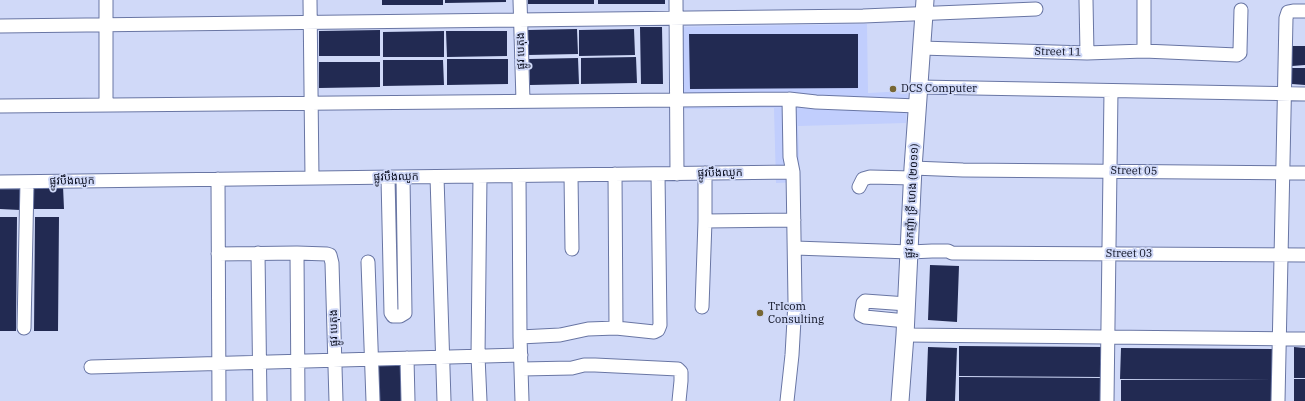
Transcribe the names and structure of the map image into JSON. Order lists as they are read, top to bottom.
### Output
{
  "streets": {
    "main road": ["ផ្លូវ ឧកញ៉ា ទ្រី ហេង (២០១១)"],
    "street": [
      "ផ្លូវ បេតុង",
      "Street 11",
      "Street 05",
      "ផ្លូវបឹងឈូក",
      "Street 03"
    ]
  },
  "crossings": [
    ["Street 11", "ផ្លូវ ឧកញ៉ា ទ្រី ហេង (២០១១)"],
    ["Street 05", "ផ្លូវ ឧកញ៉ា ទ្រី ហេង (២០១១)"],
    ["ផ្លូវ ឧកញ៉ា ទ្រី ហេង (២០១១)", "Street 03"]
  ],
  "places": ["DCS Computer", "TrIcom Consulting"]
}
